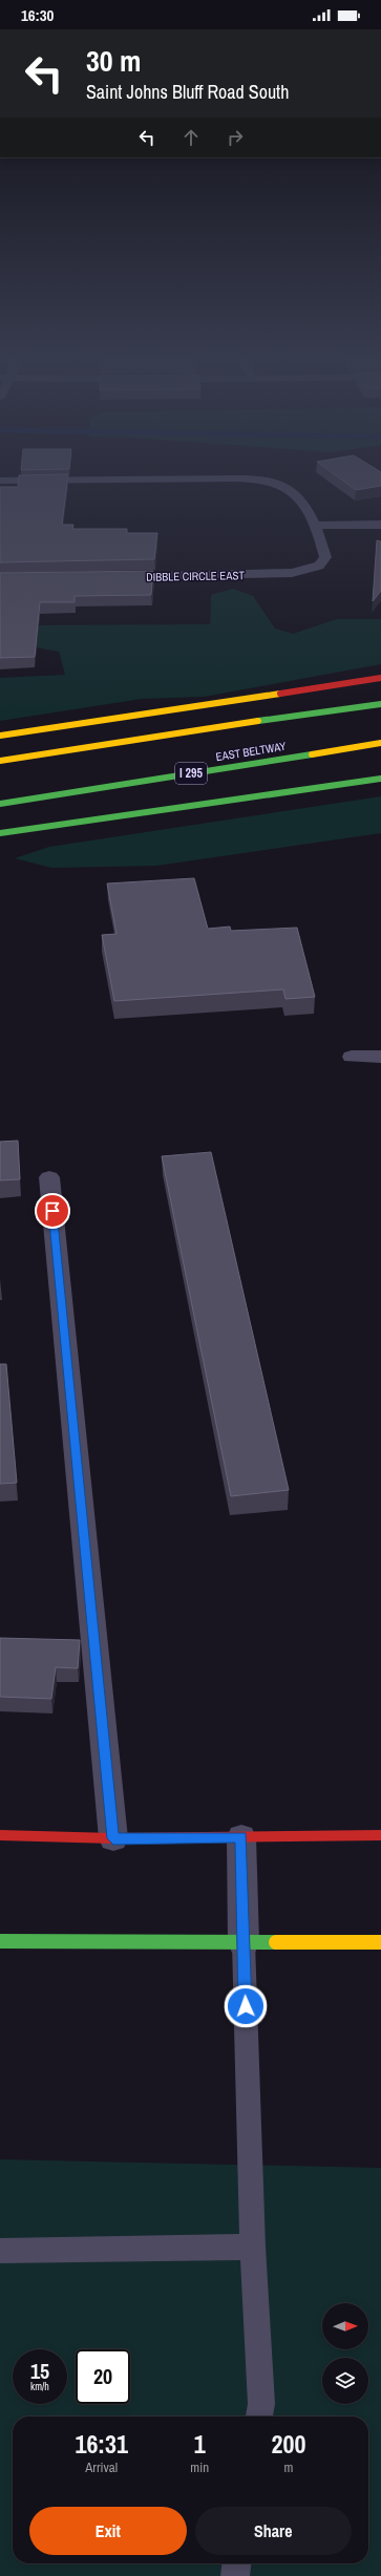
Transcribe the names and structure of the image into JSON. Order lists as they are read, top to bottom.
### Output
{
  "streets": {
    "main road": ["EAST BELTWAY", "I 295"],
    "street": ["DIBBLE CIRCLE EAST"]
  },
  "north": "right",
  "page": {
    "status": "16:30",
    "turn": ["30 m", "Saint Johns Bluff Road South"],
    "speed": "15 km/h",
    "limit": "20",
    "eta": [
      "16:31",
      "Arrival",
      "1",
      "min",
      "200",
      "m"
    ],
    "buttons": ["Exit", "Share"]
  }
}
